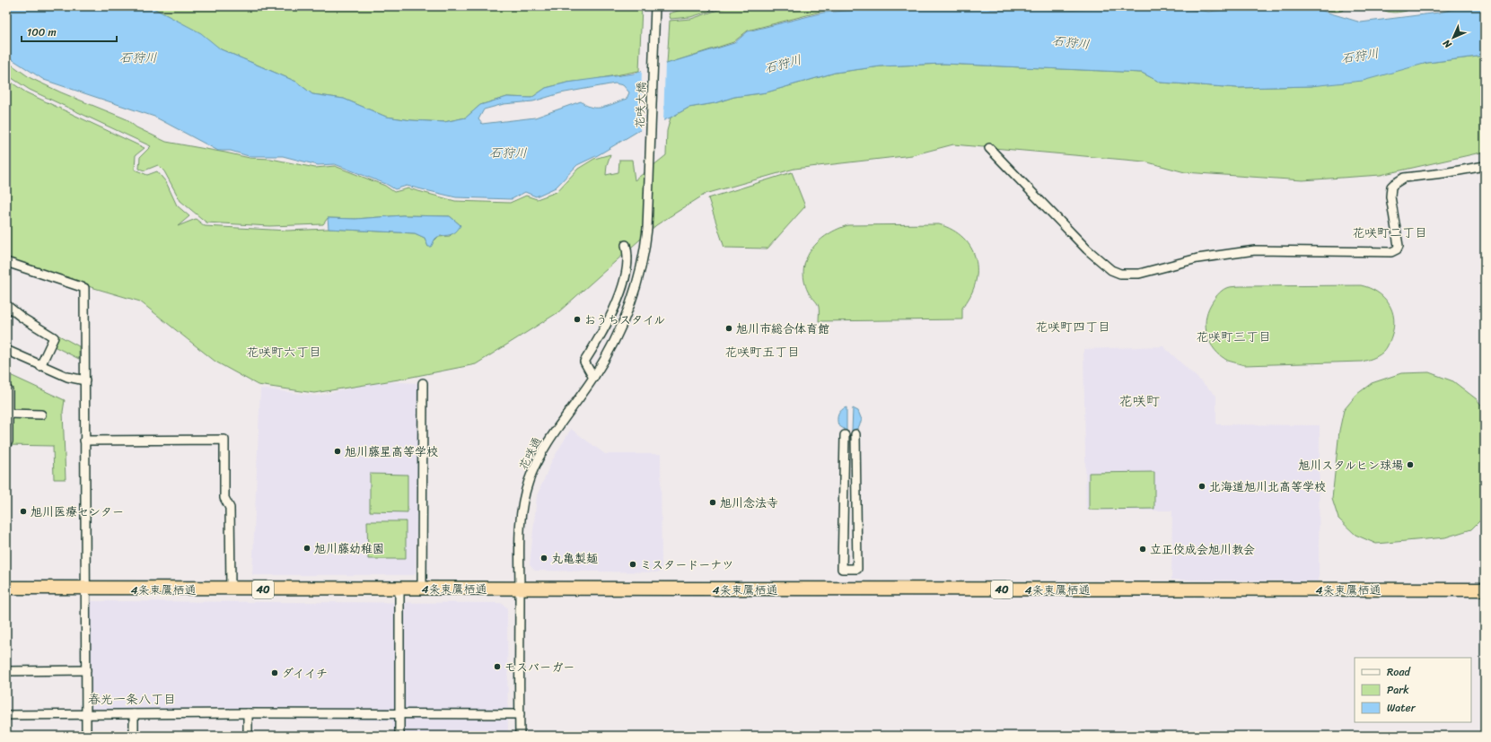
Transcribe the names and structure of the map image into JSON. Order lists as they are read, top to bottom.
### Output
{
  "streets": {
    "highway": ["4条東鷹栖通", "40"],
    "street": ["花咲大橋", "花咲通"]
  },
  "crossings": [
    ["花咲大橋", "花咲通"],
    ["花咲通", "4条東鷹栖通"]
  ],
  "districts": [
    "花咲町二丁目",
    "花咲町四丁目",
    "花咲町三丁目",
    "花咲町六丁目",
    "花咲町五丁目",
    "花咲町",
    "春光一条八丁目"
  ],
  "water": ["石狩川"],
  "places": [
    "おうちスタイル",
    "旭川市総合体育館",
    "旭川藤星高等学校",
    "旭川スタルヒン球場",
    "北海道旭川北高等学校",
    "旭川念法寺",
    "旭川医療センター",
    "旭川藤幼稚園",
    "立正佼成会旭川教会",
    "丸亀製麺",
    "ミスタードーナツ",
    "モスバーガー",
    "ダイイチ"
  ],
  "legend": ["Road", "Park", "Water"],
  "scale_bar": "100 m",
  "north": "bottom left"
}
